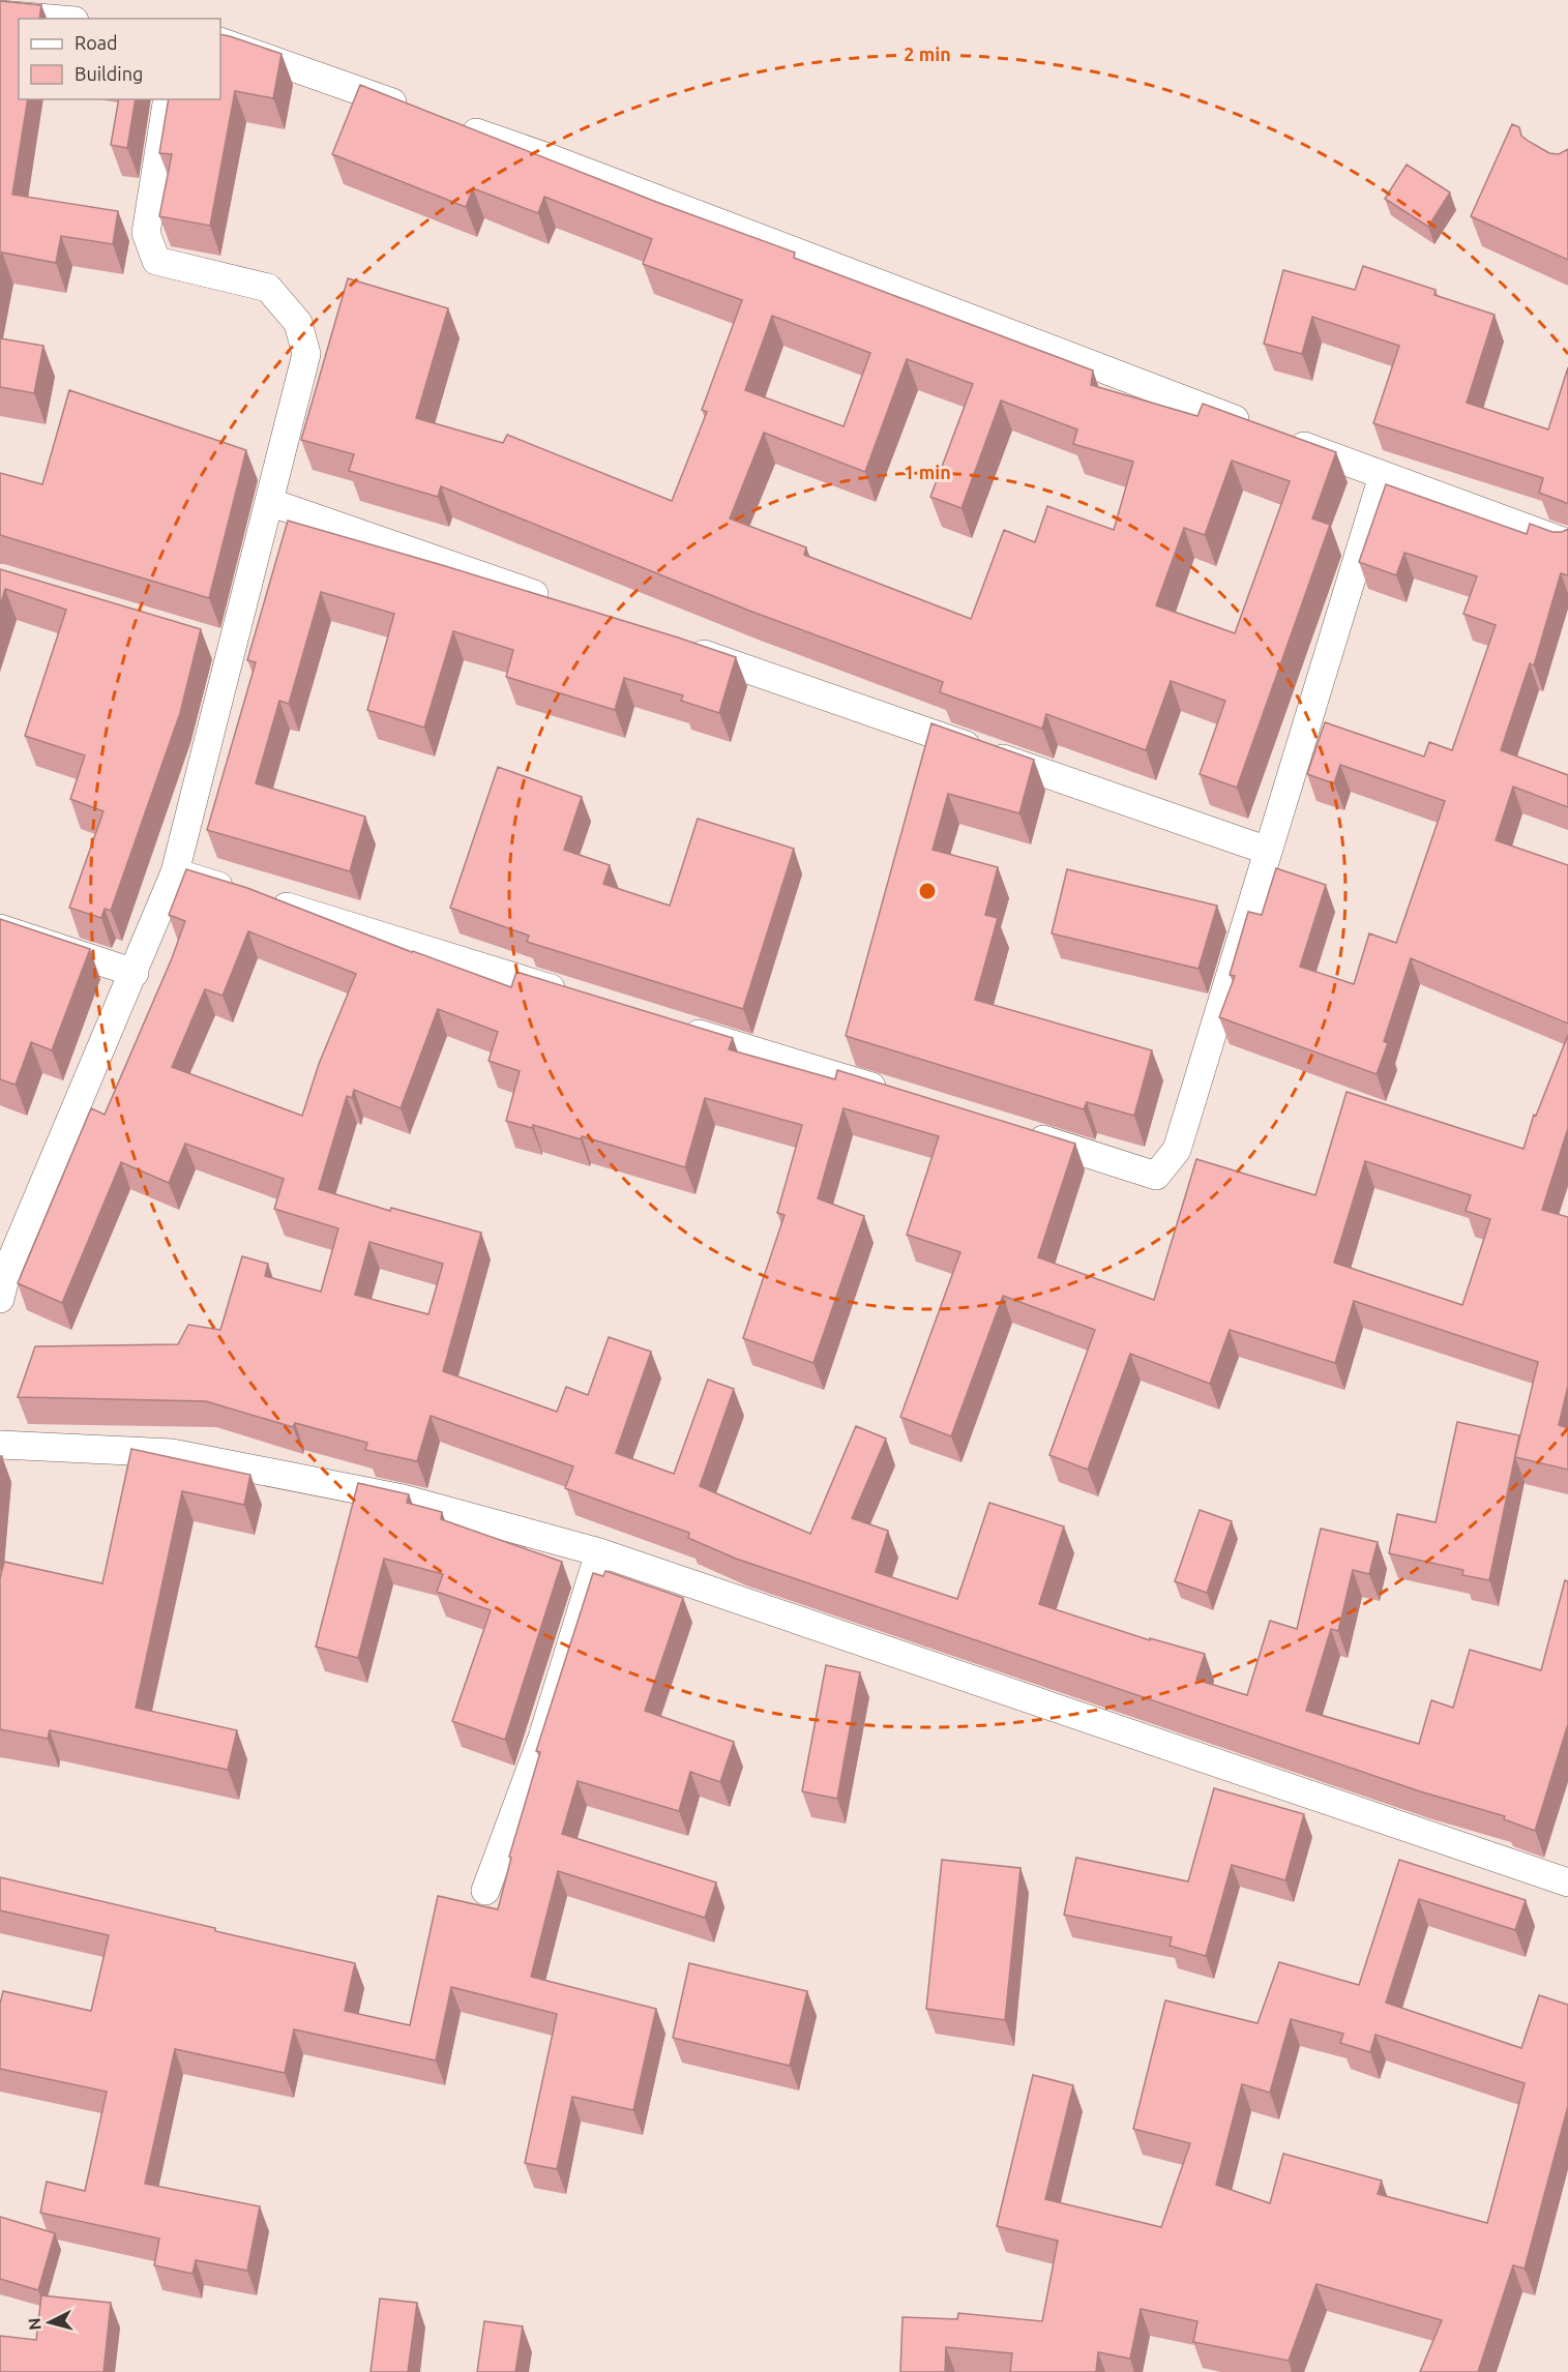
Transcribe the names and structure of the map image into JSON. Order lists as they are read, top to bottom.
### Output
{
  "legend": ["Road", "Building"],
  "north": "left",
  "rings": ["2 min", "1 min"]
}
